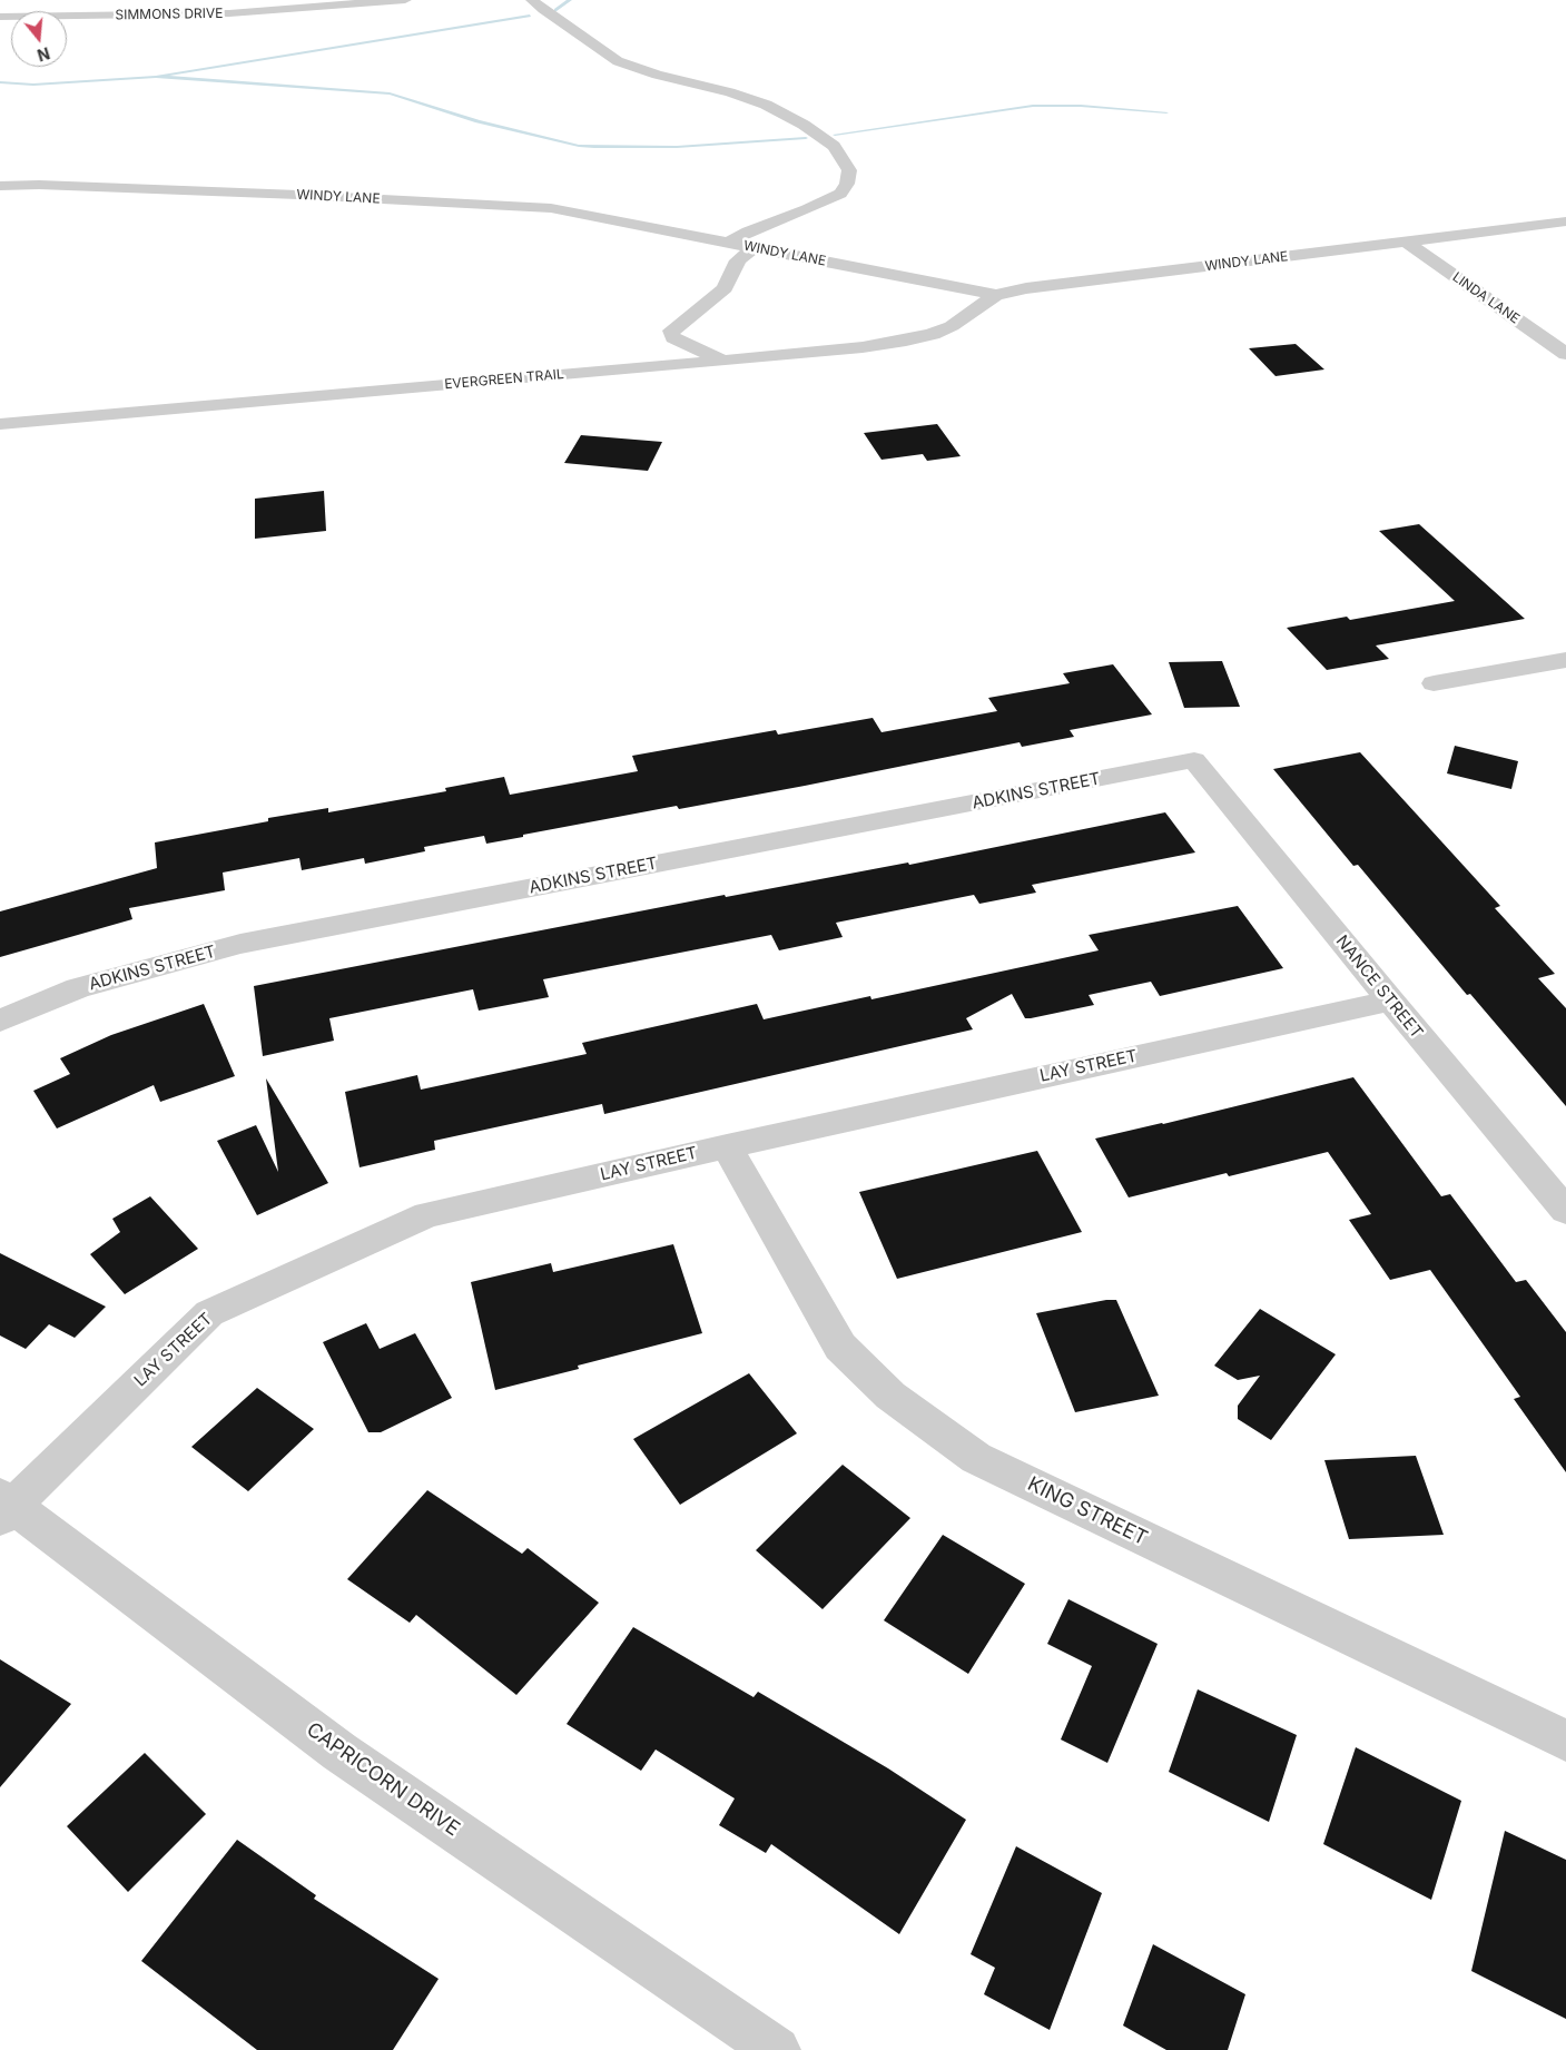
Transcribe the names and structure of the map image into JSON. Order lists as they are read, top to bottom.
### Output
{
  "streets": {
    "street": [
      "SIMMONS DRIVE",
      "WINDY LANE",
      "LINDA LANE",
      "EVERGREEN TRAIL",
      "ADKINS STREET",
      "NANCE STREET",
      "LAY STREET",
      "KING STREET",
      "CAPRICORN DRIVE"
    ]
  },
  "crossings": [
    ["WINDY LANE", "LINDA LANE"],
    ["WINDY LANE", "EVERGREEN TRAIL"],
    ["ADKINS STREET", "NANCE STREET"],
    ["NANCE STREET", "LAY STREET"],
    ["LAY STREET", "KING STREET"],
    ["LAY STREET", "CAPRICORN DRIVE"]
  ],
  "north": "bottom"
}
